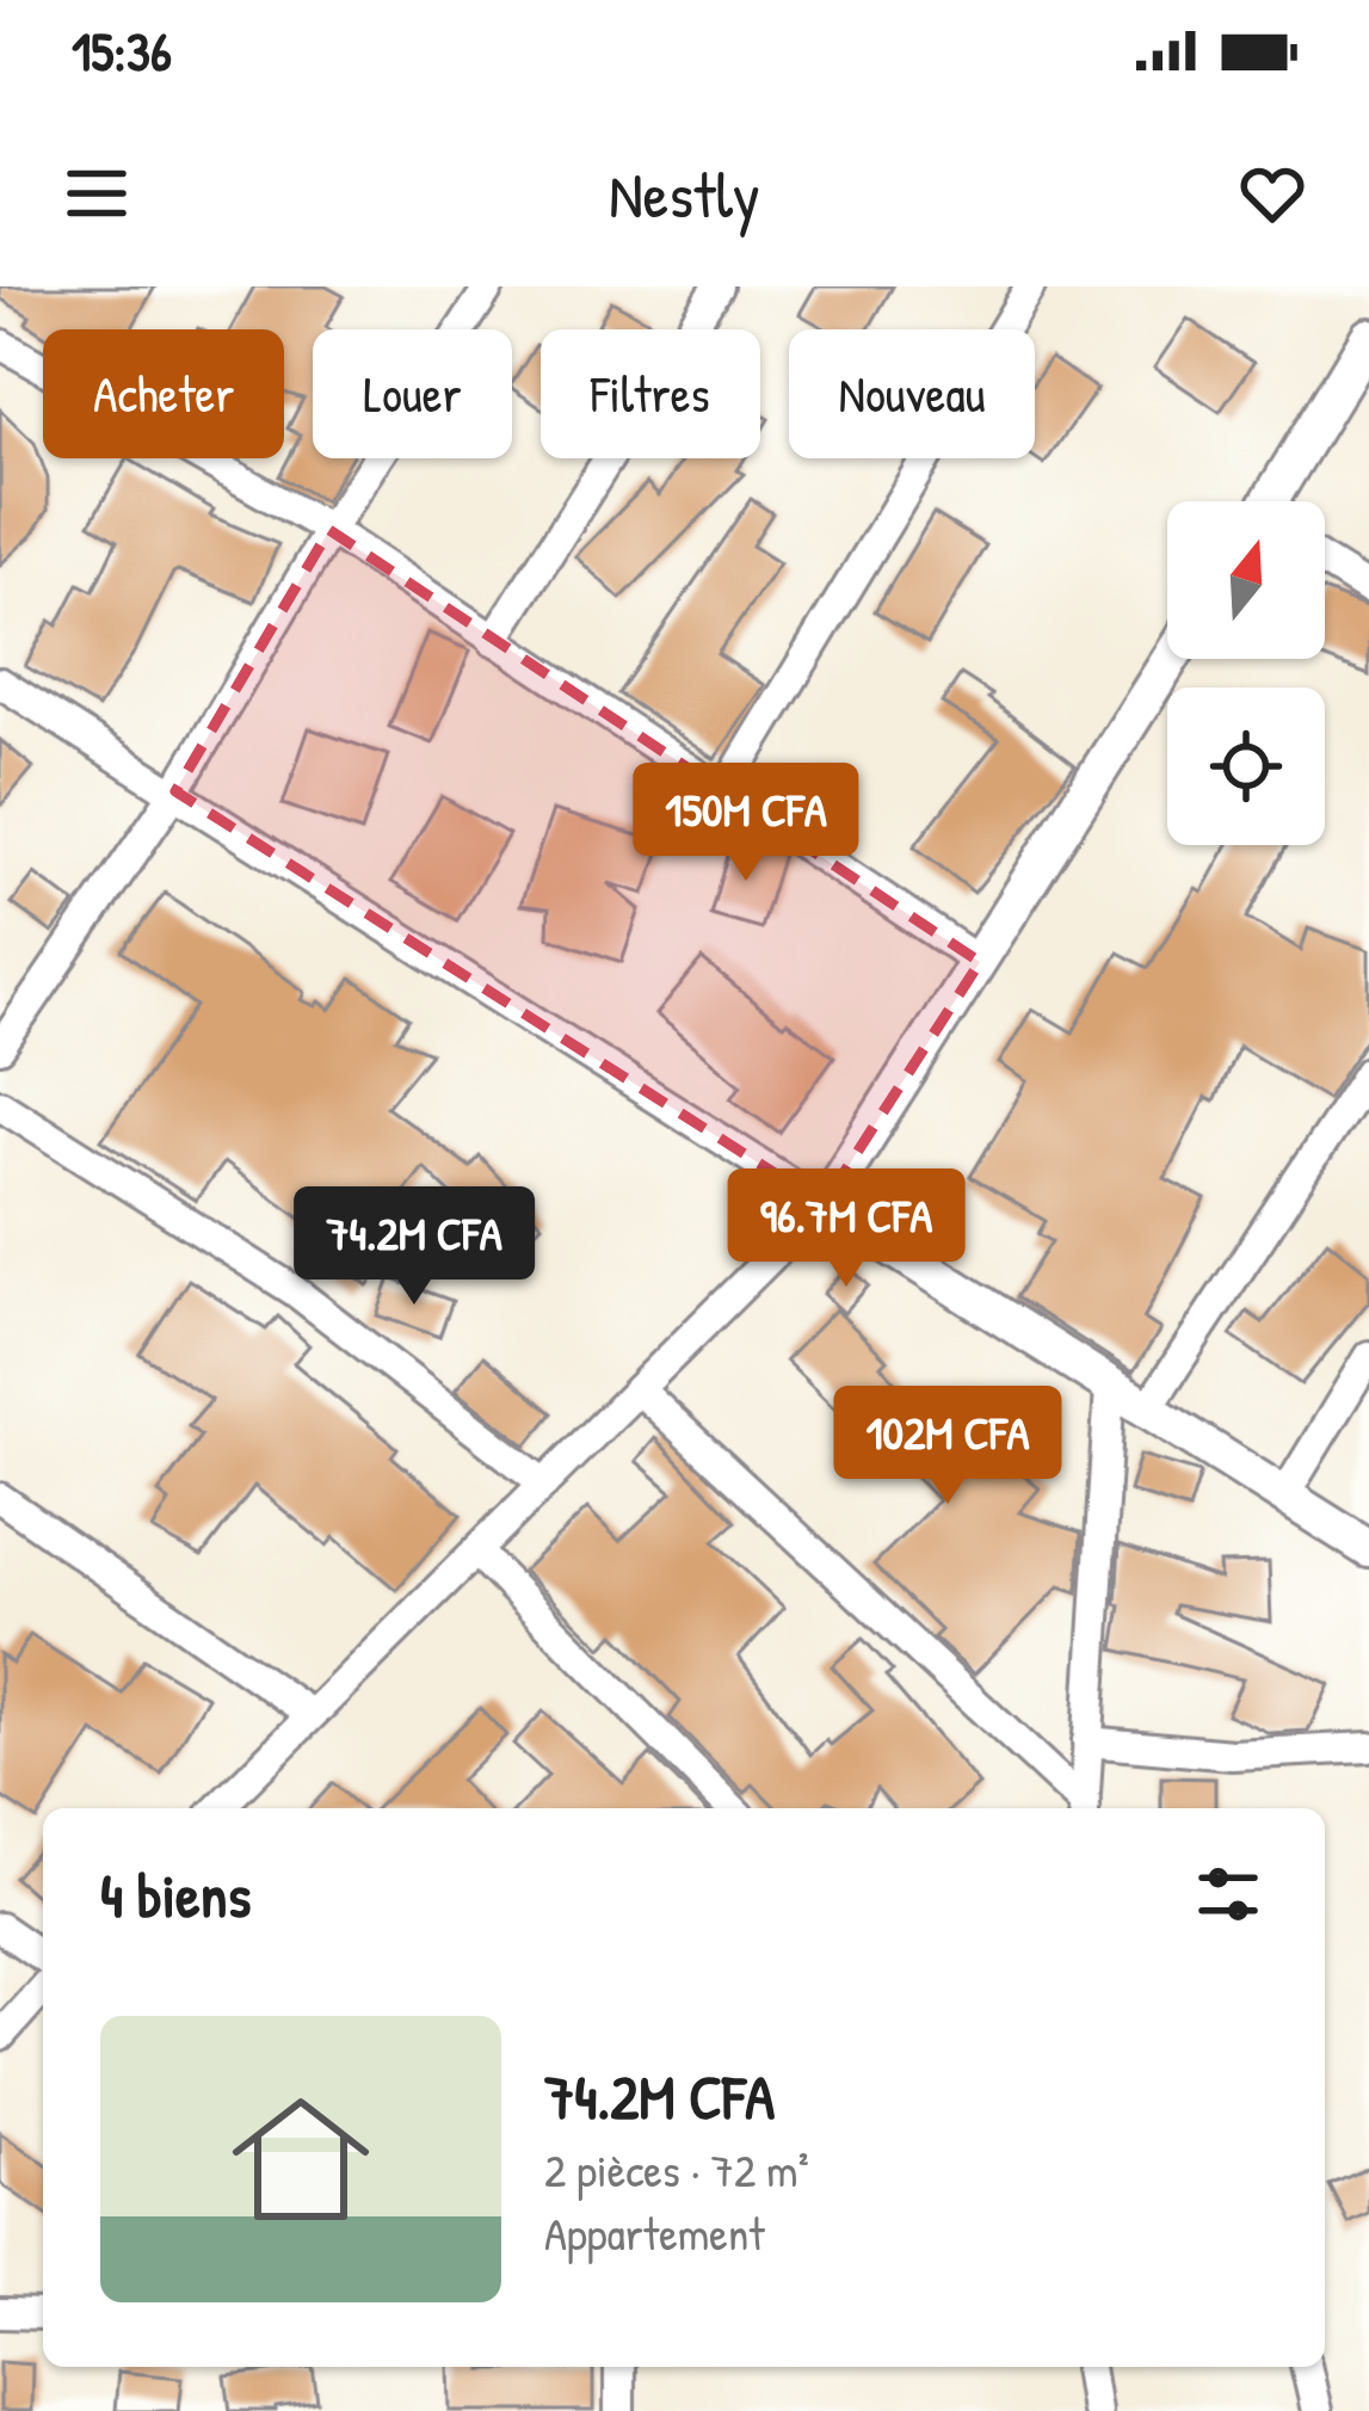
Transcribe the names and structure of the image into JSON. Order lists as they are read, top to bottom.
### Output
{
  "north": "top",
  "page": {
    "status": "15:36",
    "header": "Nestly",
    "chip": [
      "Acheter",
      "Louer",
      "Filtres",
      "Nouveau"
    ],
    "price": [
      "150M CFA",
      "96.7M CFA",
      "74.2M CFA",
      "102M CFA"
    ],
    "heading": "4 biens",
    "list": [
      {
        "name": "74.2M CFA",
        "note": "2 pièces · 72 m² · Appartement"
      }
    ]
  }
}
